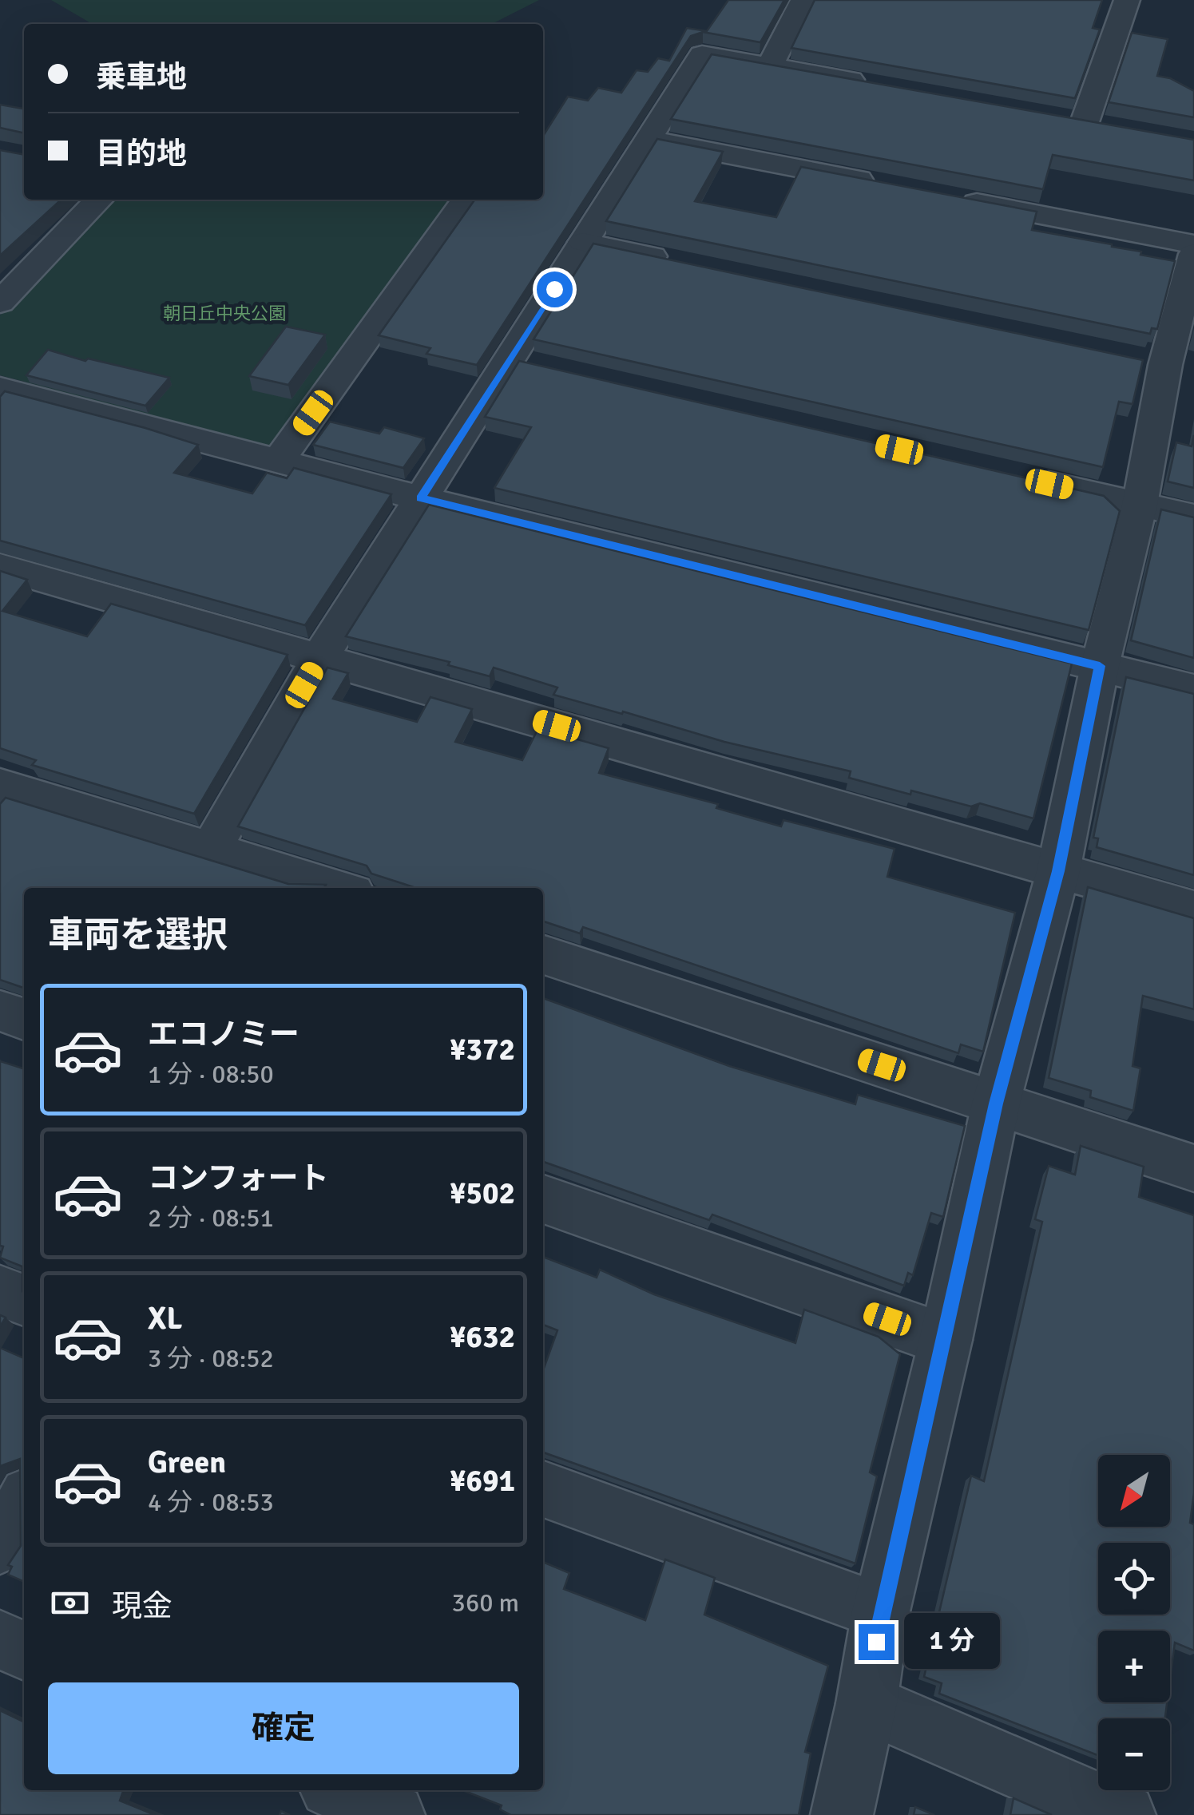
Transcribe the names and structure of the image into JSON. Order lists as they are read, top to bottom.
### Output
{
  "parks": ["朝日丘中央公園"],
  "north": "bottom left",
  "page": {
    "banner": ["乗車地", "目的地"],
    "heading": "車両を選択",
    "list": [
      {
        "name": "エコノミー",
        "note": "1 分 · 08:50",
        "value": "¥372"
      },
      {
        "name": "コンフォート",
        "note": "2 分 · 08:51",
        "value": "¥502"
      },
      {
        "name": "XL",
        "note": "3 分 · 08:52",
        "value": "¥632"
      },
      {
        "name": "Green",
        "note": "4 分 · 08:53",
        "value": "¥691"
      }
    ],
    "map_buttons": ["+", "−"],
    "pay": ["現金", "360 m"],
    "bubble": "1 分",
    "buttons": "確定"
  }
}
